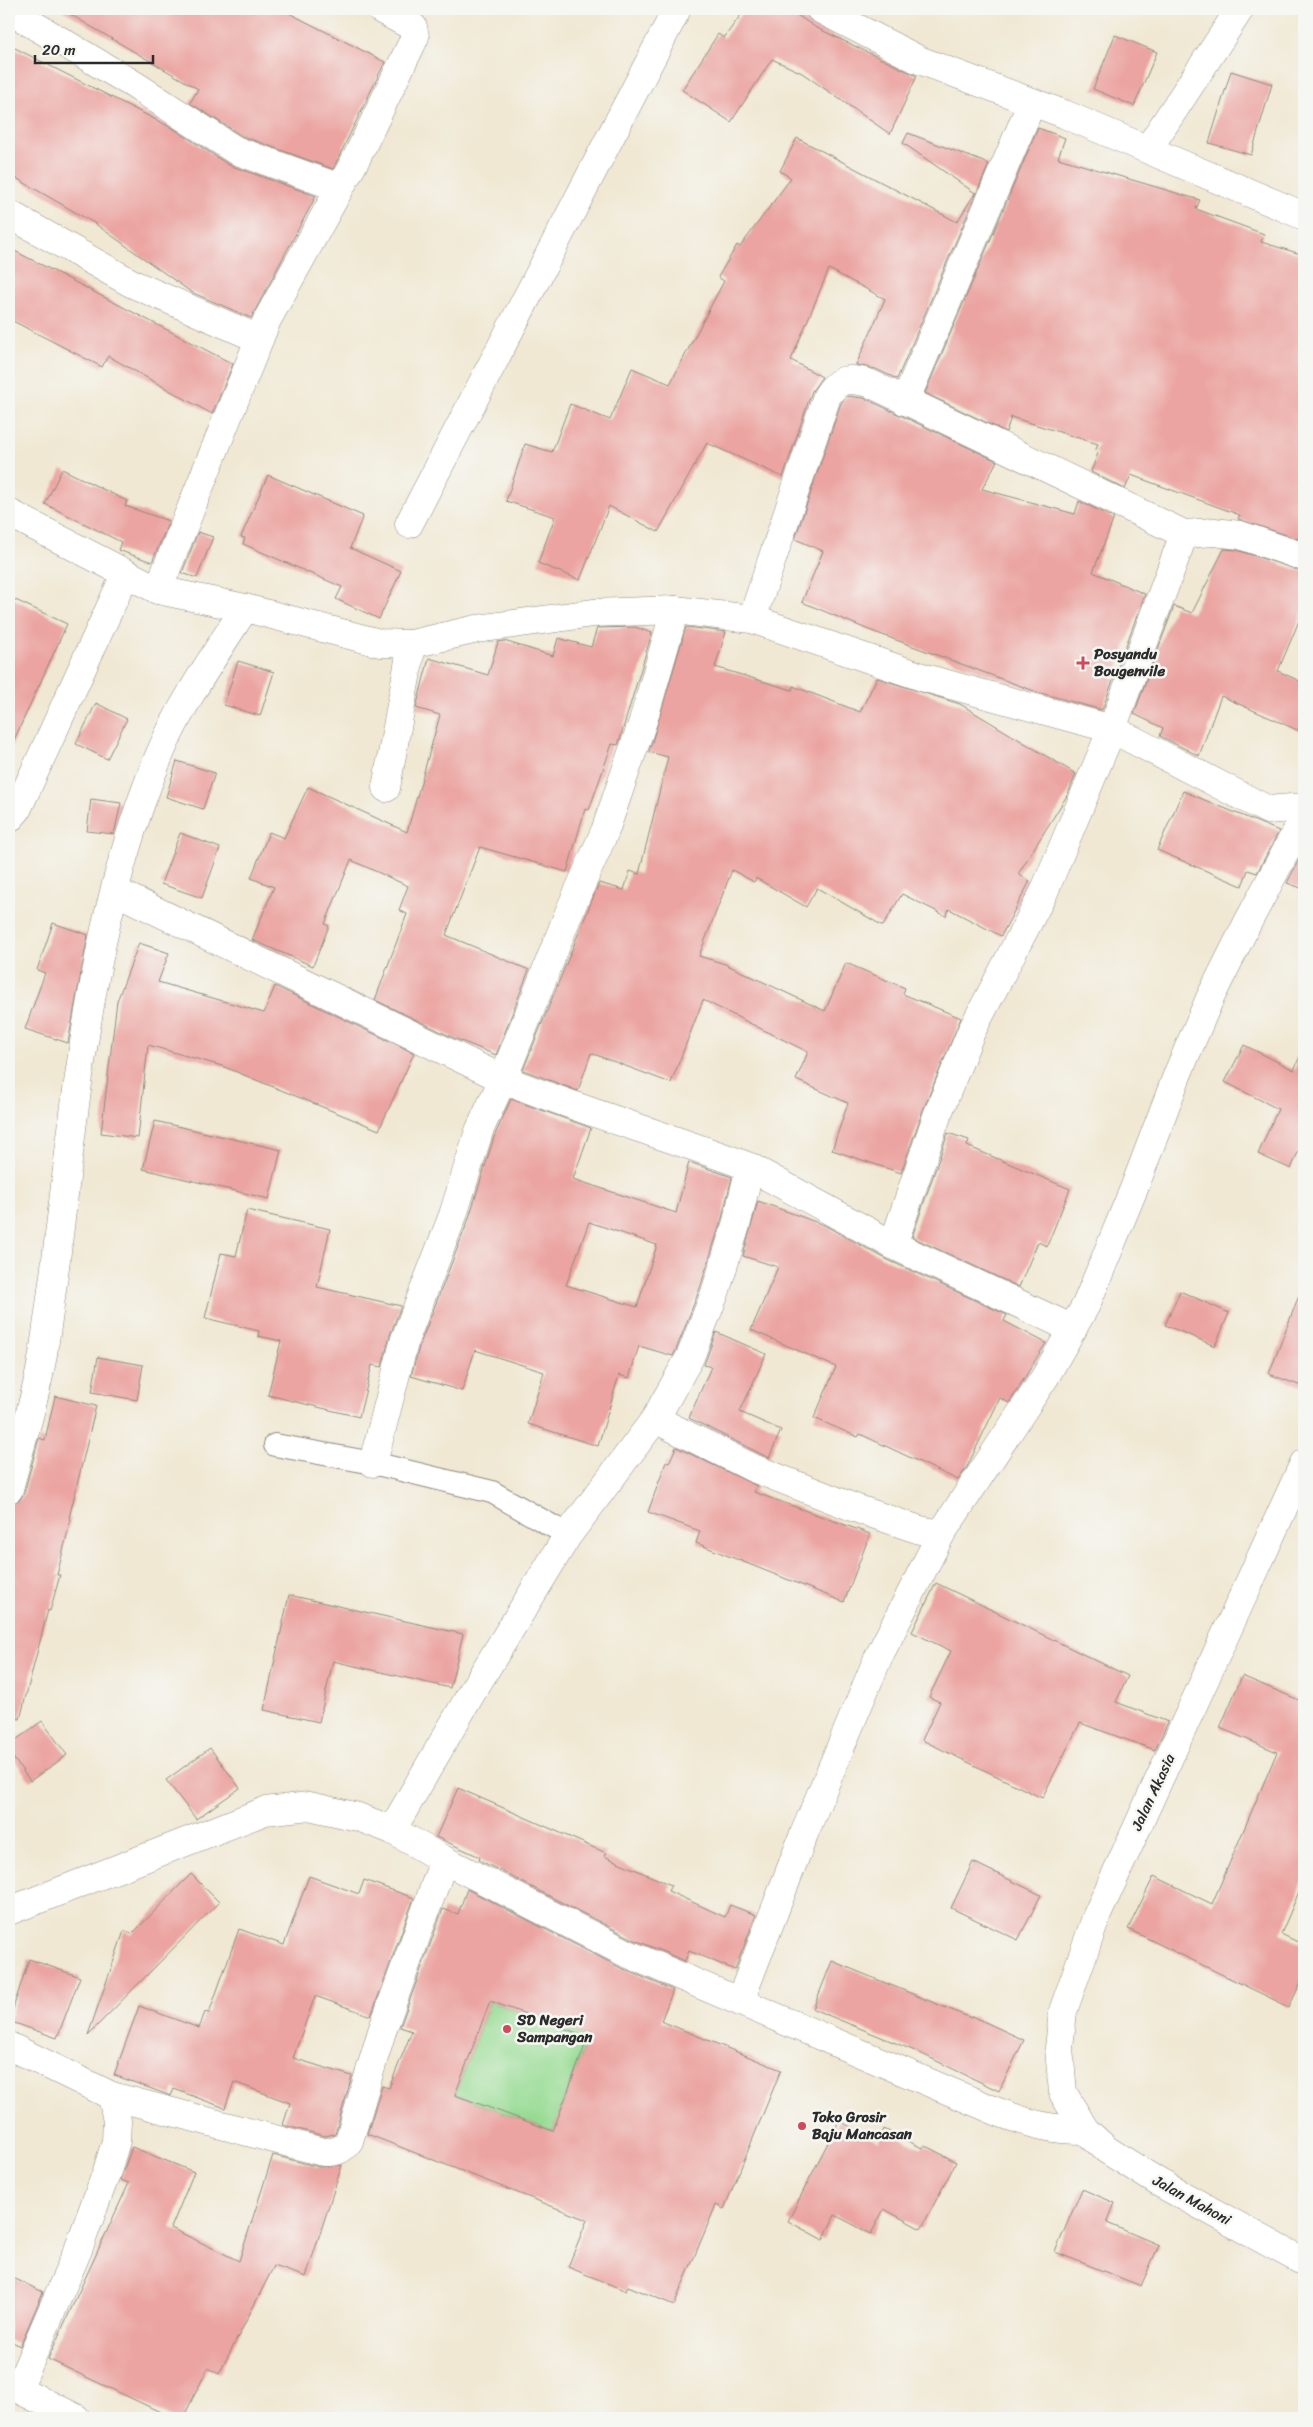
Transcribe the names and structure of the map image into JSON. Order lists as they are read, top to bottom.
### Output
{
  "streets": {
    "street": ["Jalan Akasia", "Jalan Mahoni"]
  },
  "crossings": [
    ["Jalan Akasia", "Jalan Mahoni"]
  ],
  "places": {
    "health": ["Posyandu Bougenvile"],
    "other": ["SD Negeri Sampangan", "Toko Grosir Baju Mancasan"]
  },
  "scale_bar": "20 m"
}
